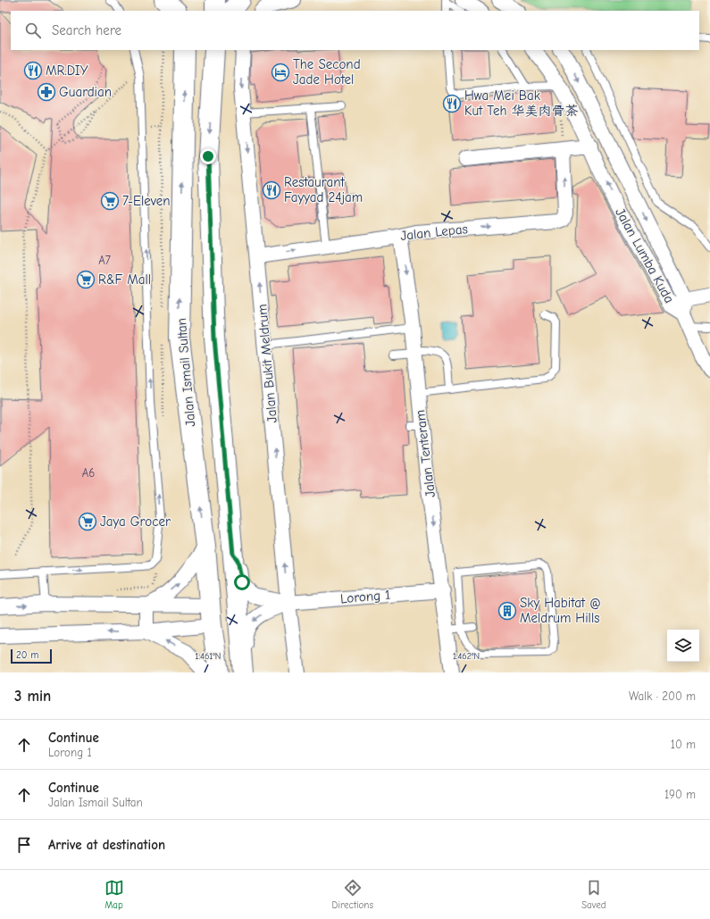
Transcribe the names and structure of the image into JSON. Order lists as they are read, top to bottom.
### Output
{
  "streets": {
    "main road": ["Jalan Ismail Sultan"],
    "street": [
      "Jalan Lepas",
      "Jalan Lumba Kuda",
      "Jalan Bukit Meldrum",
      "Jalan Tenteram",
      "Lorong 1"
    ]
  },
  "crossings": [
    ["Jalan Lepas", "Jalan Bukit Meldrum"],
    ["Jalan Lepas", "Jalan Tenteram"],
    ["Jalan Bukit Meldrum", "Lorong 1"],
    ["Jalan Tenteram", "Lorong 1"]
  ],
  "one_way": ["Jalan Tenteram"],
  "places": {
    "restaurant": ["MR.DIY", "Hwa Mei Bak Kut Teh 华美肉骨茶", "Restaurant Fayyad 24jam"],
    "hotel": ["The Second Jade Hotel"],
    "pharmacy": ["Guardian"],
    "supermarket": ["7-Eleven", "R&F Mall", "Jaya Grocer"],
    "building": ["Sky Habitat @ Meldrum Hills"]
  },
  "house_numbers": ["A7", "A6"],
  "scale_bar": "20 m",
  "page": {
    "search": "Search here",
    "scale": "20 m",
    "heading": ["3 min", "Walk · 200 m"],
    "list": [
      ["Continue", "Lorong 1", "10 m"],
      ["Continue", "Jalan Ismail Sultan", "190 m"],
      "Arrive at destination"
    ],
    "nav": ["Map", "Directions", "Saved"]
  },
  "coordinates": ["1.461°N", "1.462°N"]
}
